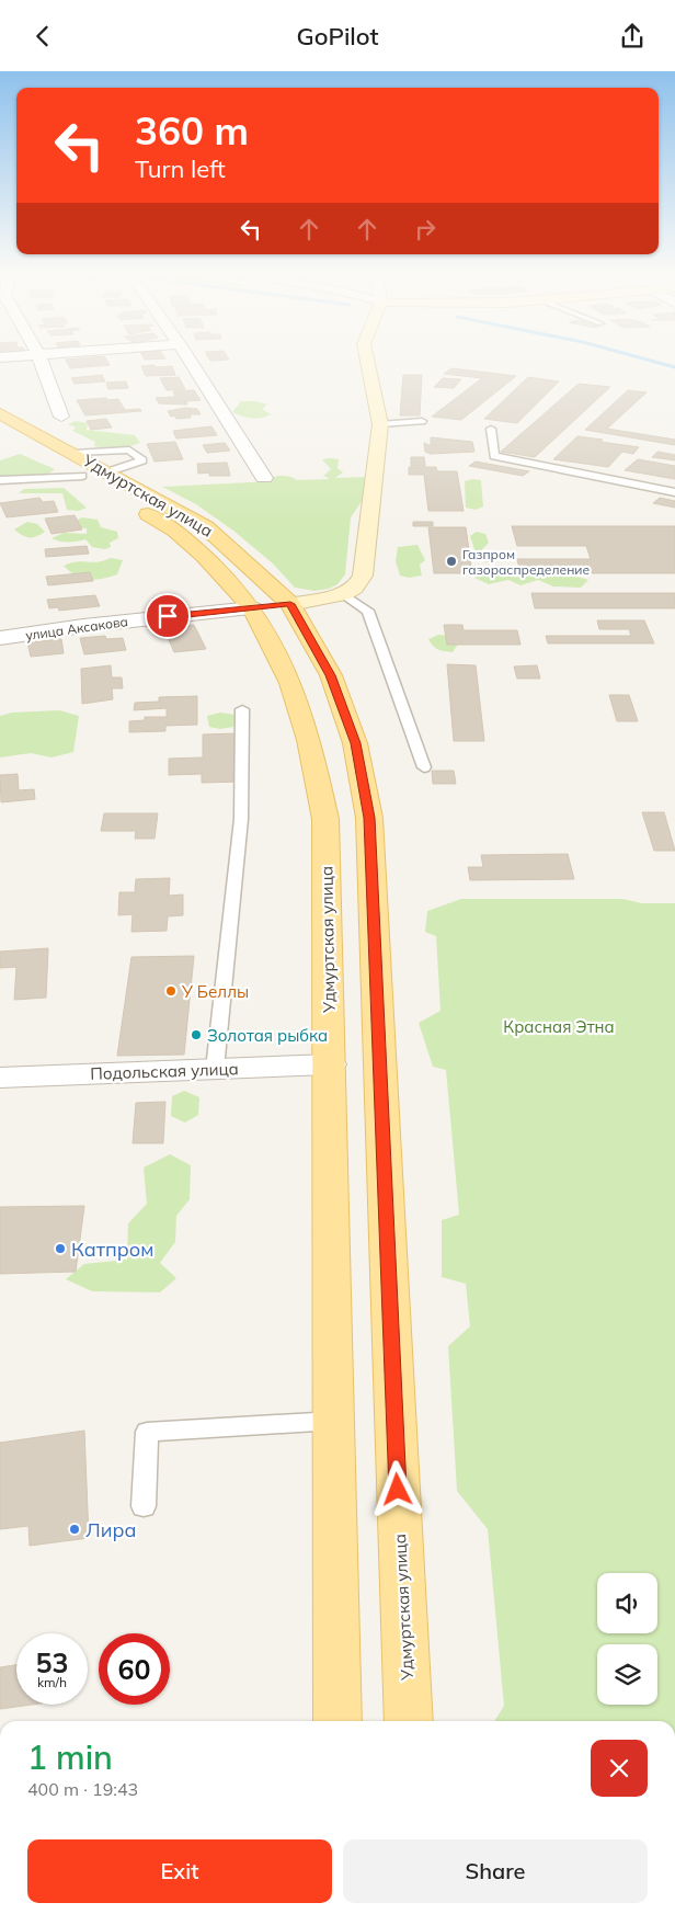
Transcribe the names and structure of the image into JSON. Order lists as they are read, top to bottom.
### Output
{
  "streets": {
    "main road": ["Удмуртская улица"],
    "street": ["улица Аксакова", "Подольская улица"]
  },
  "crossings": [
    ["Удмуртская улица", "улица Аксакова"],
    ["Удмуртская улица", "Подольская улица"]
  ],
  "parks": ["Красная Этна"],
  "places": [
    "Газпром газораспределение",
    "У Беллы",
    "Золотая рыбка",
    "Катпром",
    "Лира"
  ],
  "page": {
    "header": "GoPilot",
    "turn": ["360 m", "Turn left"],
    "speed": "53 km/h",
    "limit": "60",
    "heading": ["1 min", "400 m · 19:43"],
    "buttons": ["Exit", "Share"]
  }
}
